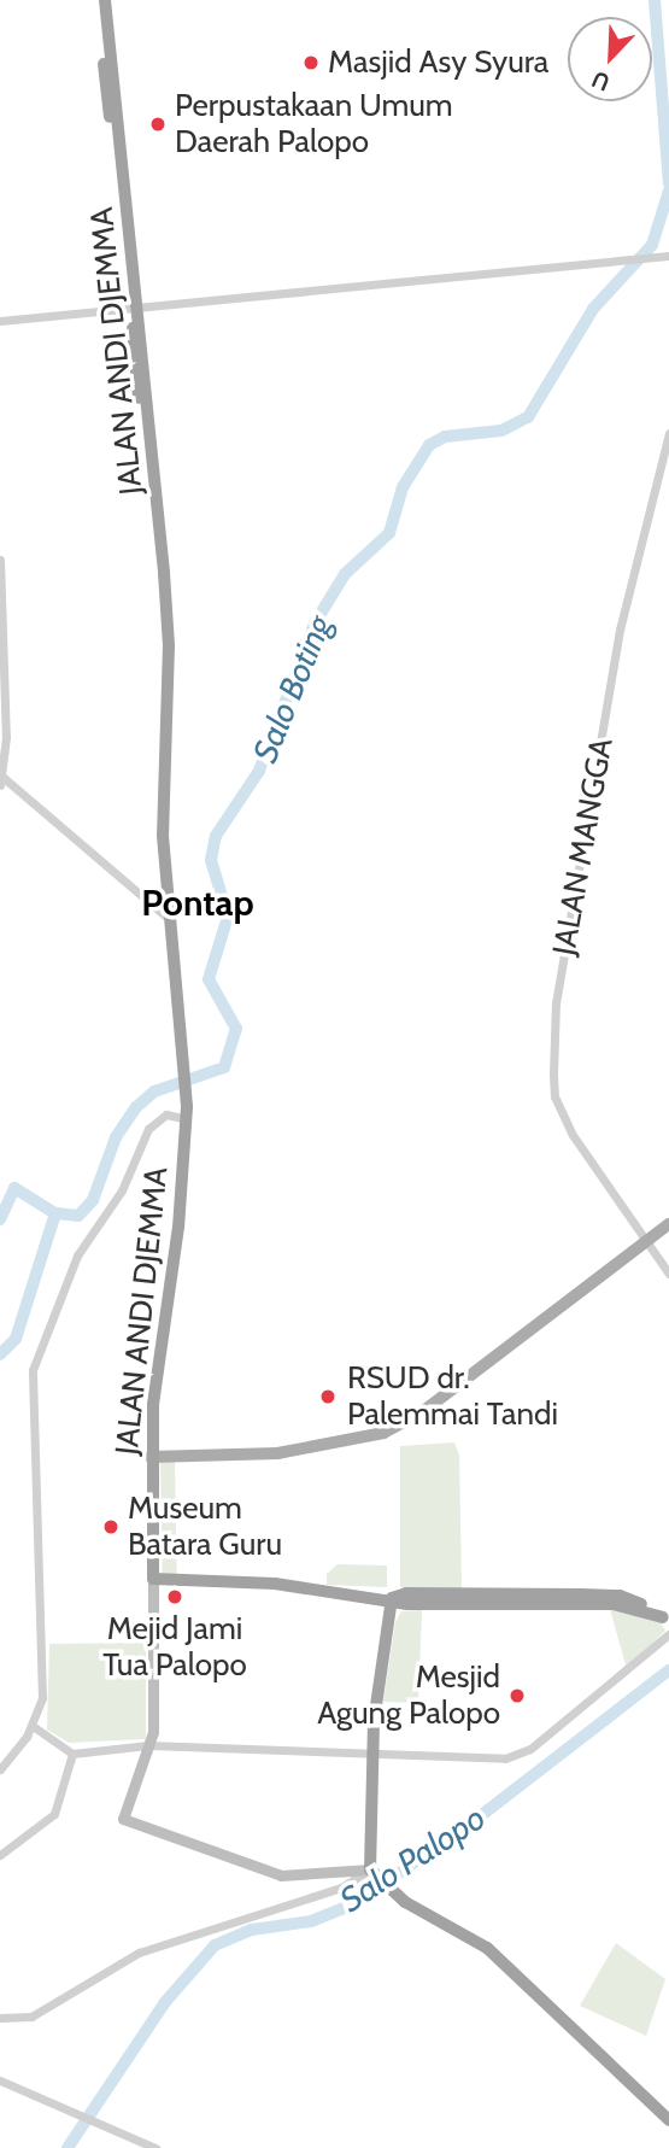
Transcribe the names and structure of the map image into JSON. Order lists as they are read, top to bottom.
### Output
{
  "streets": {
    "highway": ["JALAN ANDI DJEMMA"],
    "street": ["JALAN MANGGA"]
  },
  "districts": ["Pontap"],
  "water": ["Salo Boting", "Salo Palopo"],
  "places": [
    "Masjid Asy Syura",
    "Perpustakaan Umum Daerah Palopo",
    "RSUD dr. Palemmai Tandi",
    "Museum Batara Guru",
    "Mejid Jami Tua Palopo",
    "Mesjid Agung Palopo"
  ],
  "north": "bottom left"
}
